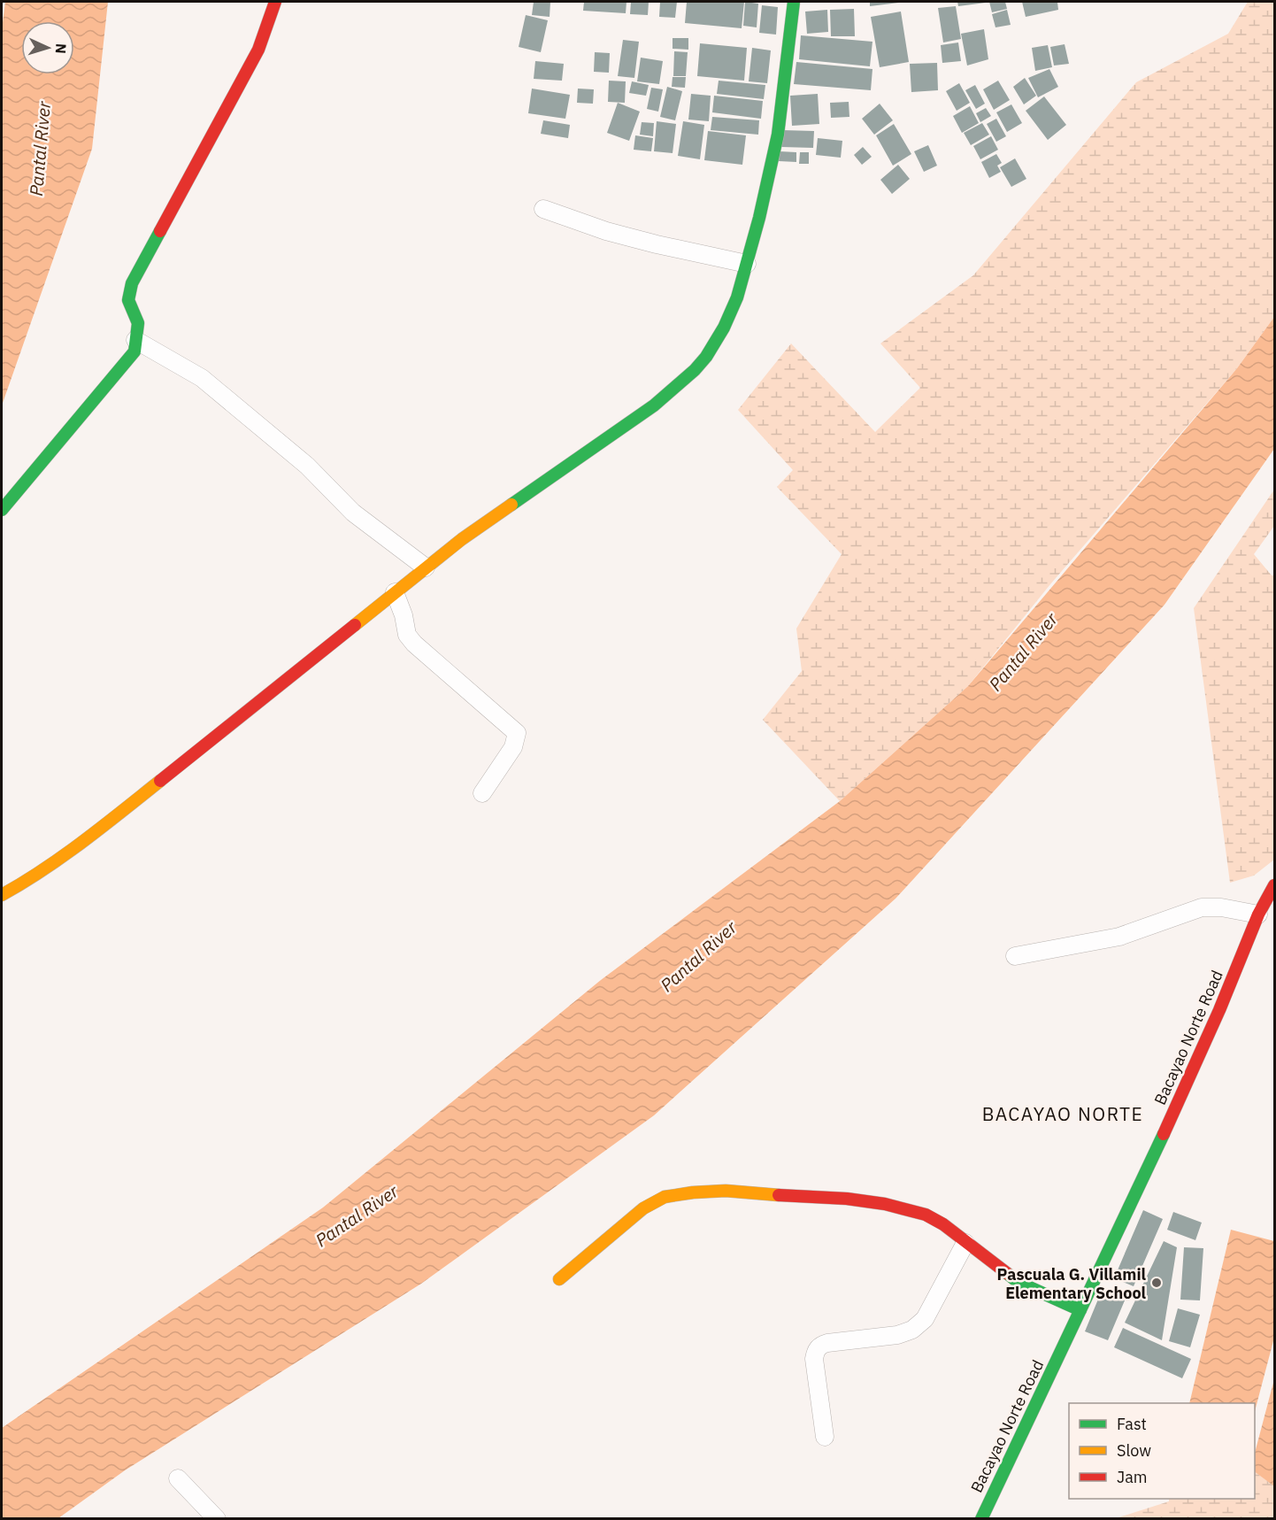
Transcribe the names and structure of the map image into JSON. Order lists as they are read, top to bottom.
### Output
{
  "streets": {
    "street": ["Bacayao Norte Road"]
  },
  "districts": ["BACAYAO NORTE"],
  "water": ["Pantal River"],
  "places": ["Pascuala G. Villamil Elementary School"],
  "legend": ["Fast", "Slow", "Jam"],
  "north": "right"
}
